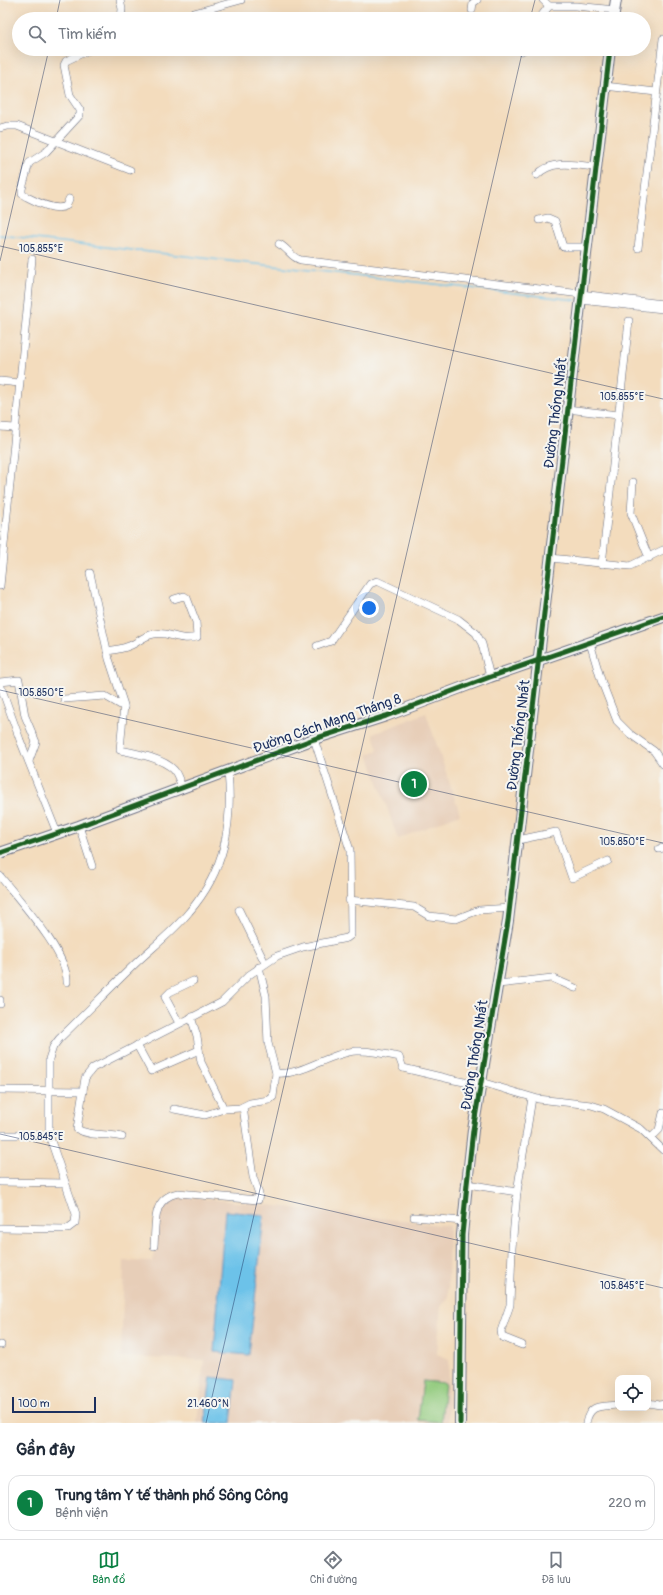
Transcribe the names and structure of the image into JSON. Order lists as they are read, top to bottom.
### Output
{
  "streets": {
    "street": ["Đường Thống Nhất", "Đường Cách Mạng Tháng 8"]
  },
  "crossings": [
    ["Đường Thống Nhất", "Đường Cách Mạng Tháng 8"]
  ],
  "scale_bar": "100 m",
  "page": {
    "search": "Tìm kiếm",
    "pins": "1",
    "scale": "100 m",
    "heading": "Gần đây",
    "list": [
      {
        "mark": "1",
        "name": "Trung tâm Y tế thành phố Sông Công",
        "note": "Bệnh viện",
        "value": "220 m"
      }
    ],
    "nav": ["Bản đồ", "Chỉ đường", "Đã lưu"]
  },
  "coordinates": [
    "105.855°E",
    "105.850°E",
    "105.845°E",
    "21.460°N"
  ]
}
